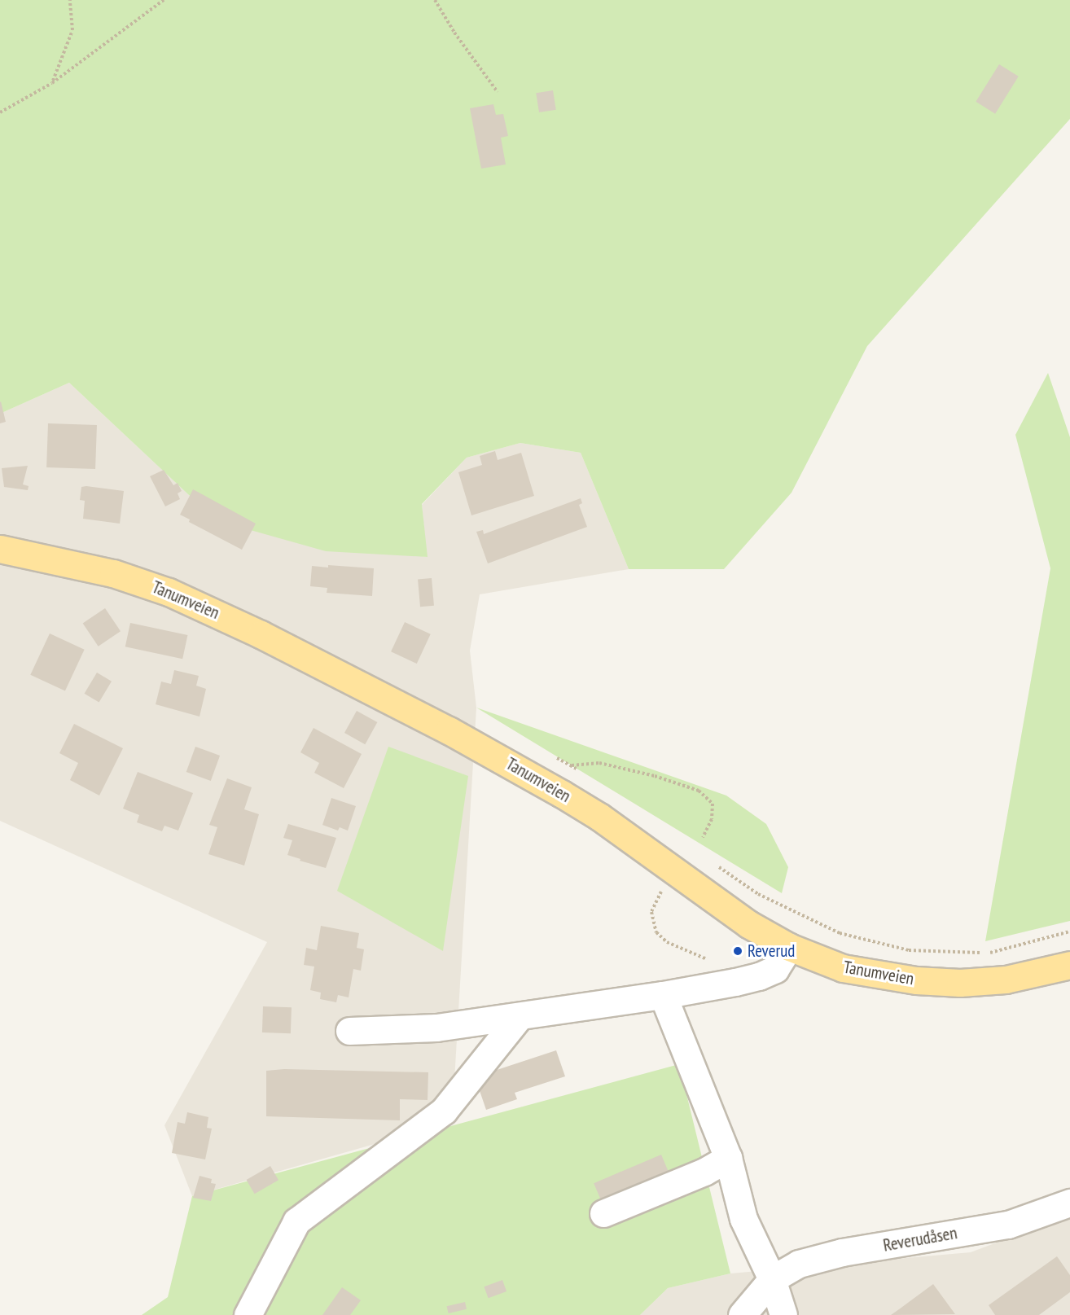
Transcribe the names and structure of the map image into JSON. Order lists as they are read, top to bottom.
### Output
{
  "streets": {
    "main road": ["Tanumveien"],
    "street": ["Reverudåsen"]
  },
  "places": ["Reverud"]
}
